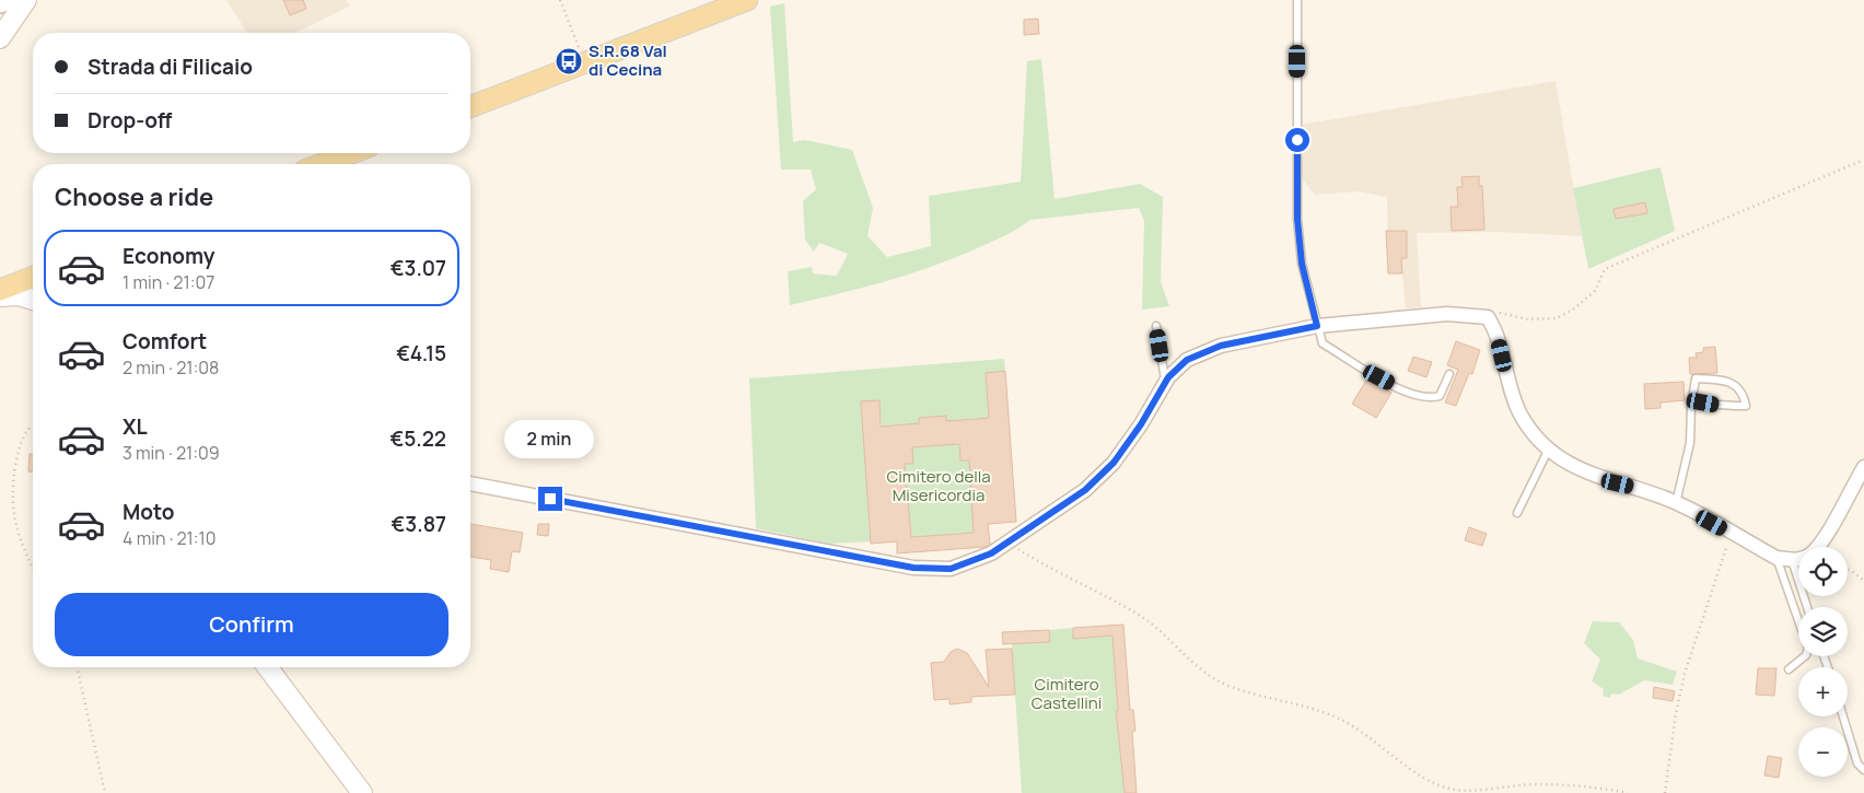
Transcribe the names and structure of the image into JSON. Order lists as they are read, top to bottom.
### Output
{
  "parks": ["Cimitero della Misericordia", "Cimitero Castellini"],
  "places": {
    "bus stop": ["S.R.68 Val di Cecina"]
  },
  "page": {
    "banner": ["Strada di Filicaio", "Drop-off"],
    "heading": "Choose a ride",
    "list": [
      {
        "name": "Economy",
        "note": "1 min · 21:07",
        "value": "€3.07"
      },
      {
        "name": "Comfort",
        "note": "2 min · 21:08",
        "value": "€4.15"
      },
      {
        "name": "XL",
        "note": "3 min · 21:09",
        "value": "€5.22"
      },
      {
        "name": "Moto",
        "note": "4 min · 21:10",
        "value": "€3.87"
      }
    ],
    "bubble": "2 min",
    "map_buttons": ["+", "−"],
    "buttons": "Confirm"
  }
}
